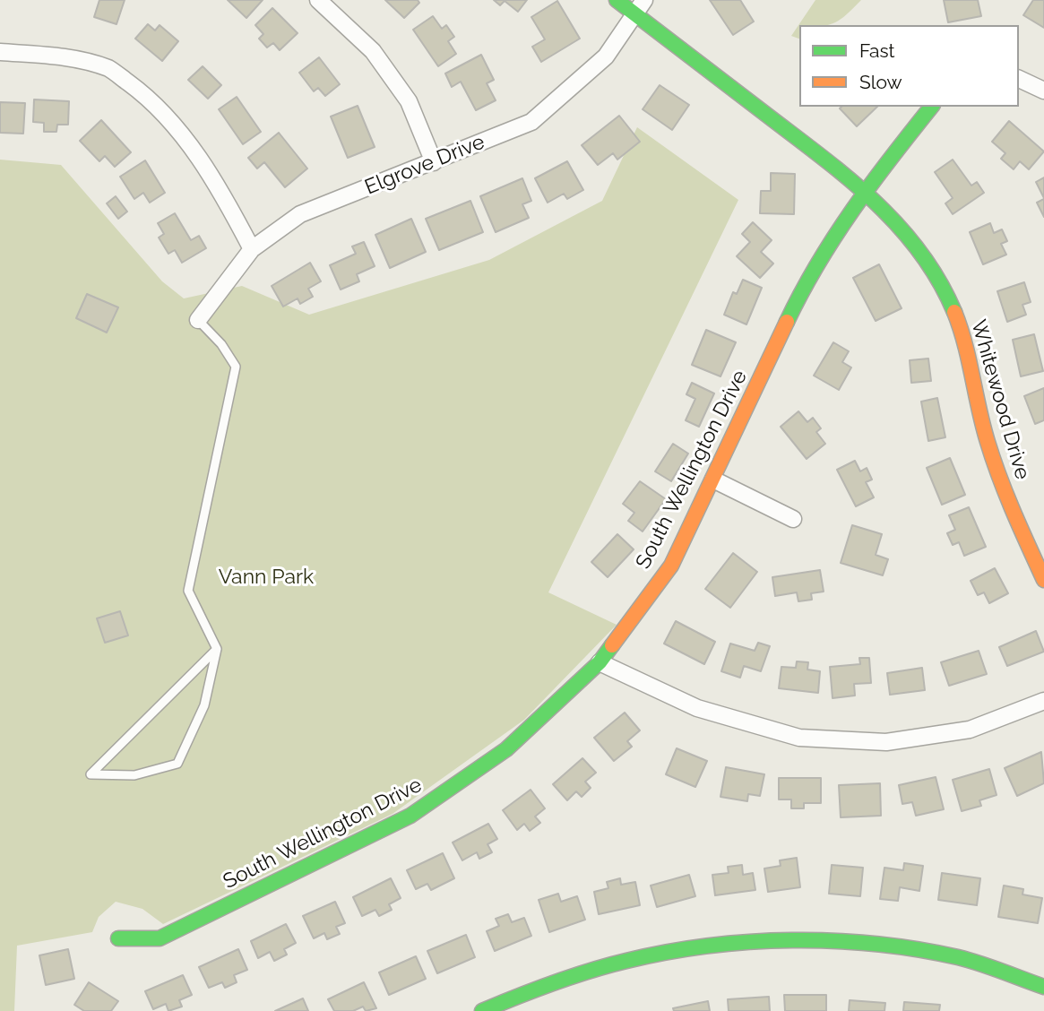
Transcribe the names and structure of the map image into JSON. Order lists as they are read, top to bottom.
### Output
{
  "streets": {
    "street": ["Elgrove Drive", "Whitewood Drive", "South Wellington Drive"]
  },
  "crossings": [
    ["Elgrove Drive", "Whitewood Drive"],
    ["Whitewood Drive", "South Wellington Drive"]
  ],
  "parks": ["Vann Park"],
  "legend": ["Fast", "Slow"]
}
